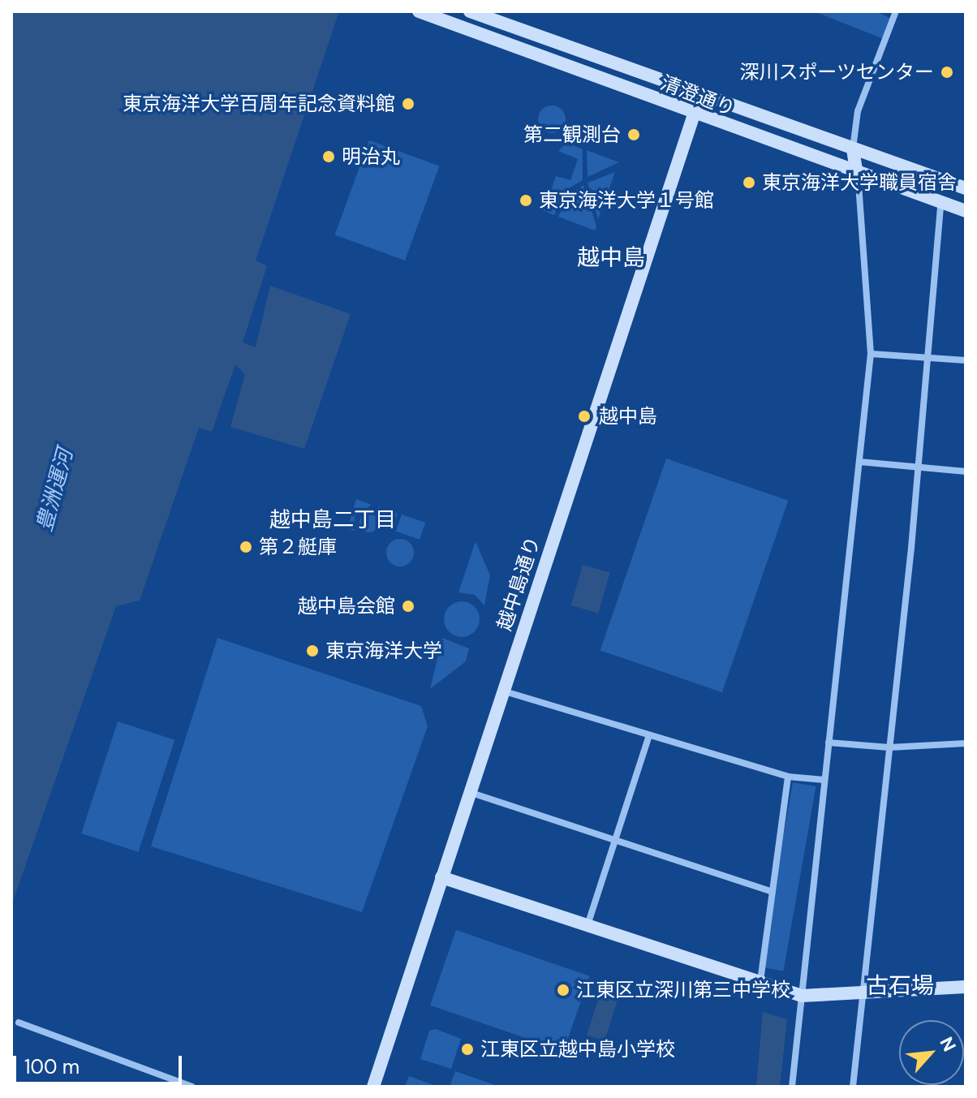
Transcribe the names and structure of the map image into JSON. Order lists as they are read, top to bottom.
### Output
{
  "streets": {
    "street": ["清澄通り", "越中島通り"]
  },
  "crossings": [
    ["清澄通り", "越中島通り"]
  ],
  "districts": ["越中島", "越中島二丁目", "古石場"],
  "water": ["豊洲運河"],
  "places": [
    "深川スポーツセンター",
    "東京海洋大学百周年記念資料館",
    "第二観測台",
    "明治丸",
    "東京海洋大学職員宿舎",
    "東京海洋大学１号館",
    "越中島",
    "第２艇庫",
    "越中島会館",
    "東京海洋大学",
    "江東区立深川第三中学校",
    "江東区立越中島小学校"
  ],
  "scale_bar": "100 m",
  "north": "top right"
}
